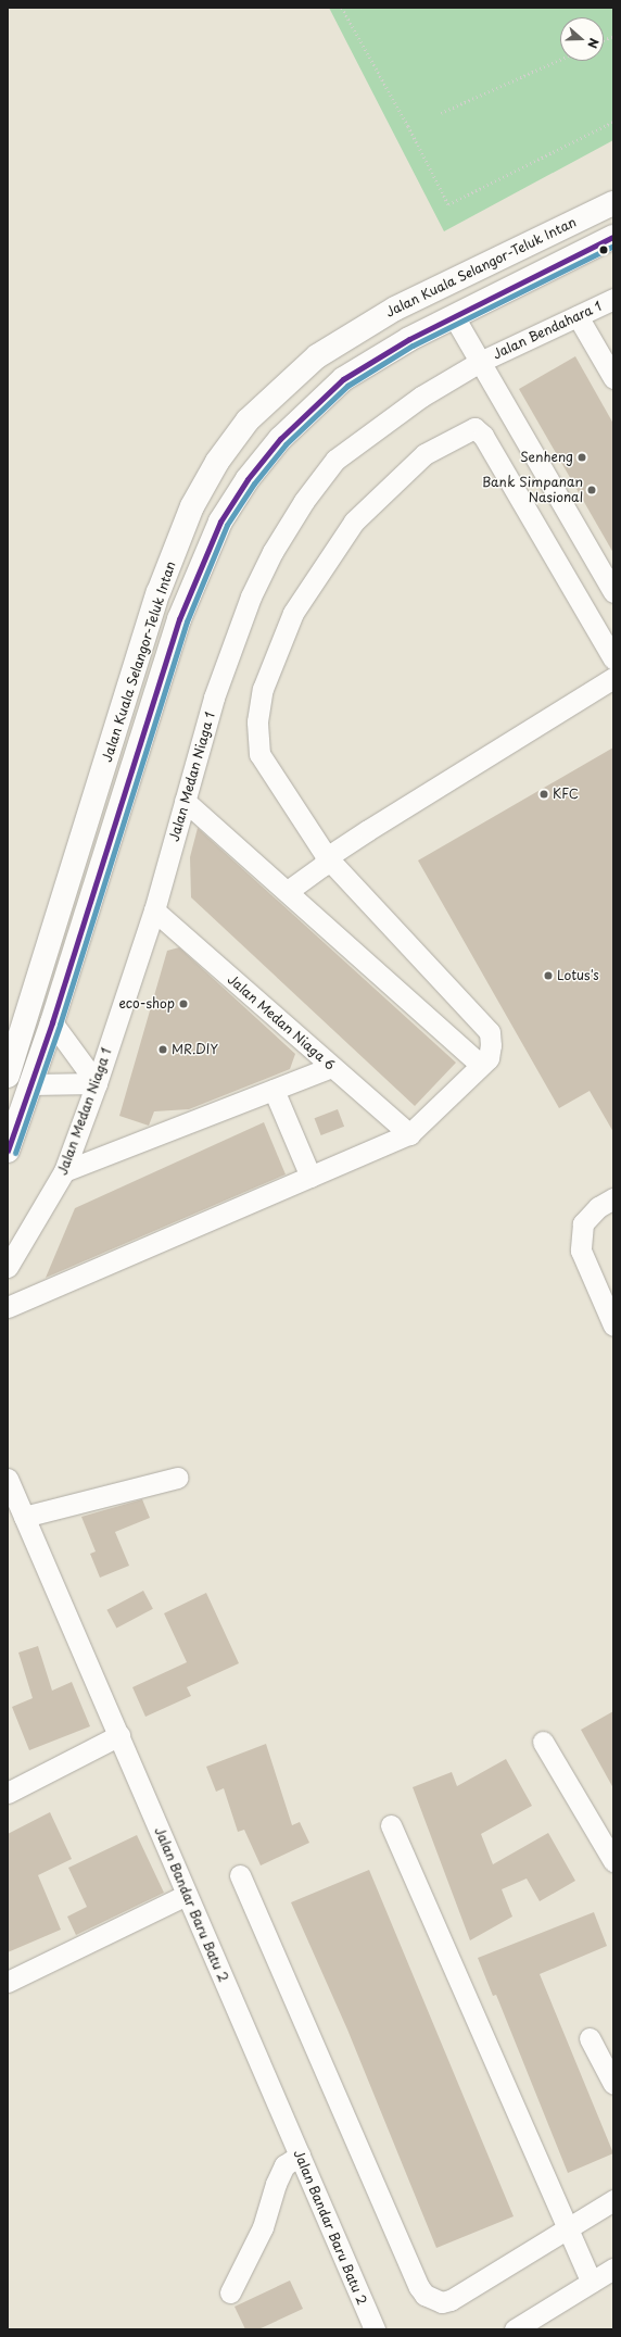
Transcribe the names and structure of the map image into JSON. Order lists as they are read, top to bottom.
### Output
{
  "streets": {
    "highway": ["Jalan Kuala Selangor-Teluk Intan"],
    "street": [
      "Jalan Bendahara 1",
      "Jalan Medan Niaga 1",
      "Jalan Medan Niaga 6",
      "Jalan Bandar Baru Batu 2"
    ]
  },
  "crossings": [
    ["Jalan Bendahara 1", "Jalan Medan Niaga 1"],
    ["Jalan Medan Niaga 1", "Jalan Medan Niaga 6"]
  ],
  "places": [
    "Senheng",
    "Bank Simpanan Nasional",
    "KFC",
    "Lotus's",
    "eco-shop",
    "MR.DIY"
  ],
  "north": "right"
}
